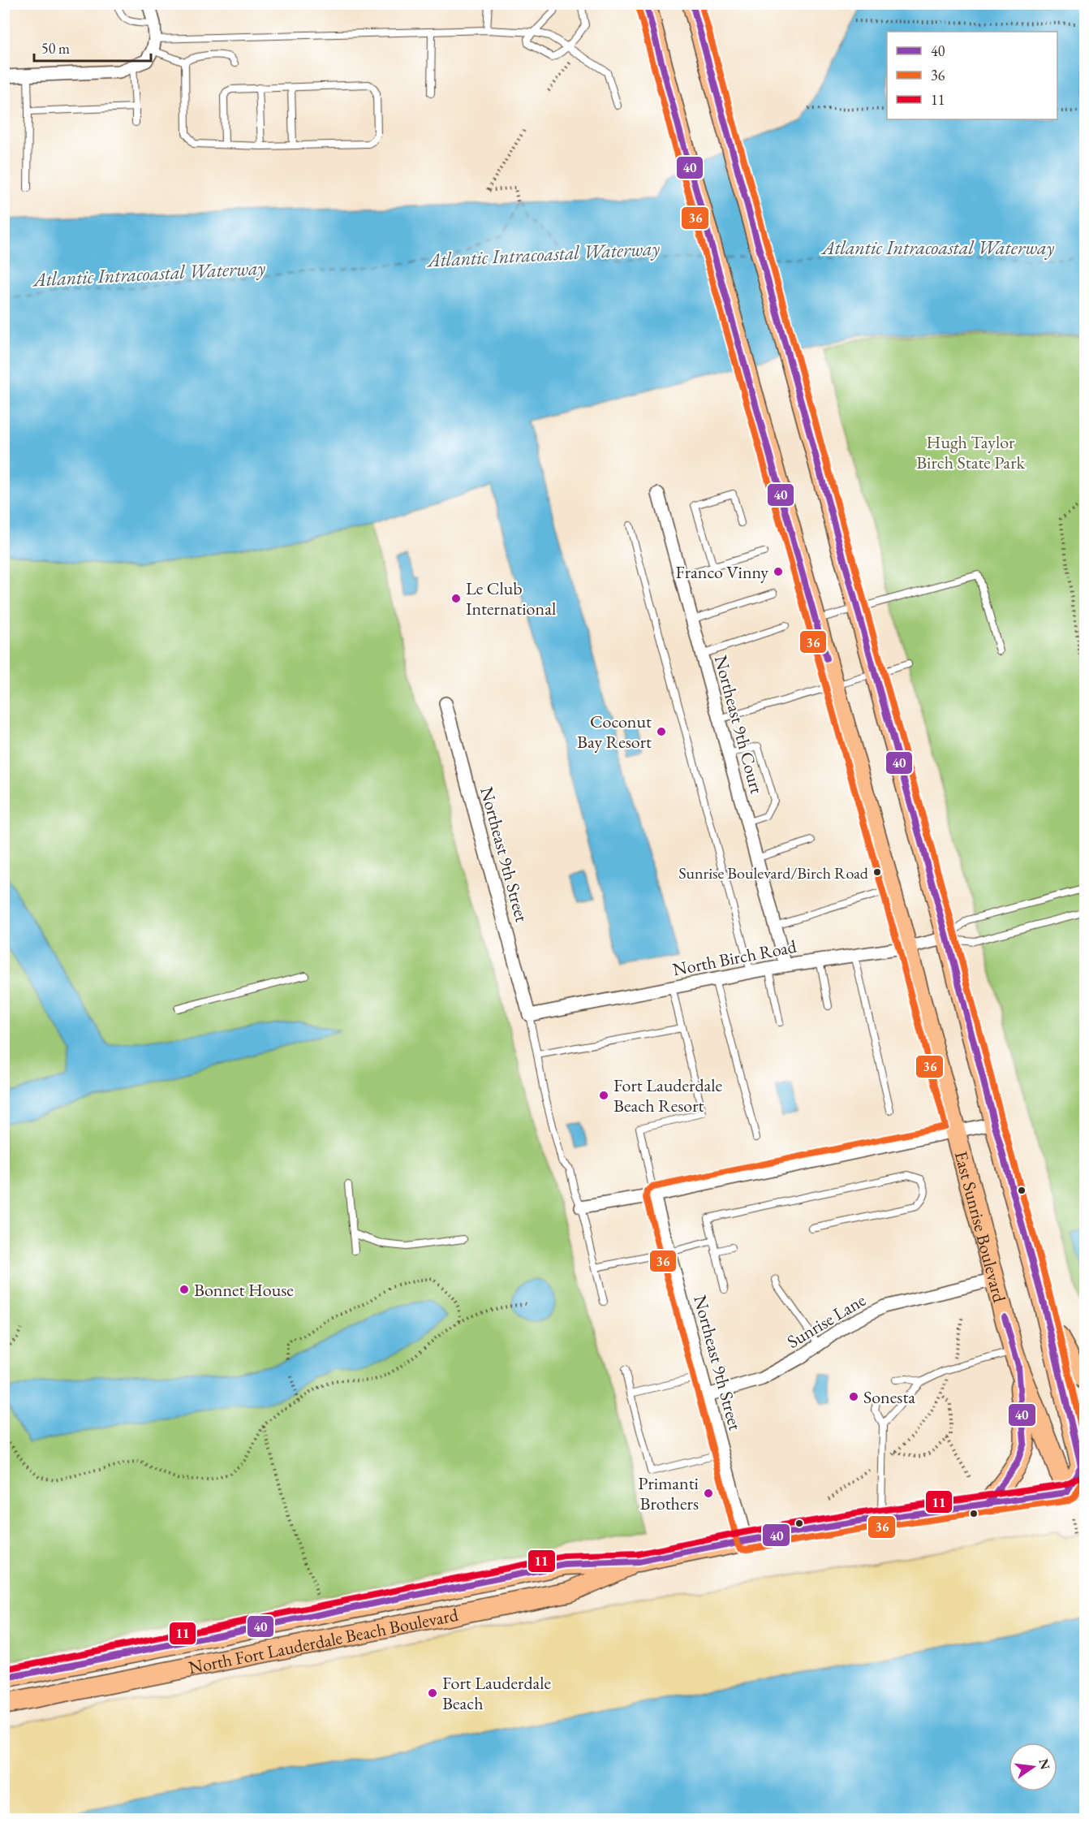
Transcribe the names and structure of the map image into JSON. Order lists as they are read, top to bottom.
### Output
{
  "streets": {
    "main road": ["East Sunrise Boulevard", "North Fort Lauderdale Beach Boulevard"],
    "street": [
      "Northeast 9th Court",
      "Northeast 9th Street",
      "North Birch Road",
      "Sunrise Lane"
    ]
  },
  "crossings": [
    ["Northeast 9th Court", "North Birch Road"],
    ["Northeast 9th Street", "North Birch Road"],
    ["Northeast 9th Street", "Sunrise Lane"],
    ["Northeast 9th Street", "North Fort Lauderdale Beach Boulevard"],
    ["North Birch Road", "East Sunrise Boulevard"],
    ["East Sunrise Boulevard", "Sunrise Lane"],
    ["East Sunrise Boulevard", "North Fort Lauderdale Beach Boulevard"]
  ],
  "water": ["Atlantic Intracoastal Waterway"],
  "parks": ["Hugh Taylor Birch State Park"],
  "places": [
    "Franco Vinny",
    "Le Club International",
    "Coconut Bay Resort",
    "Sunrise Boulevard/Birch Road",
    "Fort Lauderdale Beach Resort",
    "Bonnet House",
    "Sonesta",
    "Primanti Brothers",
    "Fort Lauderdale Beach"
  ],
  "lines": ["transit line 40", "transit line 36", "transit line 11"],
  "legend": ["40", "36", "11"],
  "scale_bar": "50 m",
  "north": "right"
}
